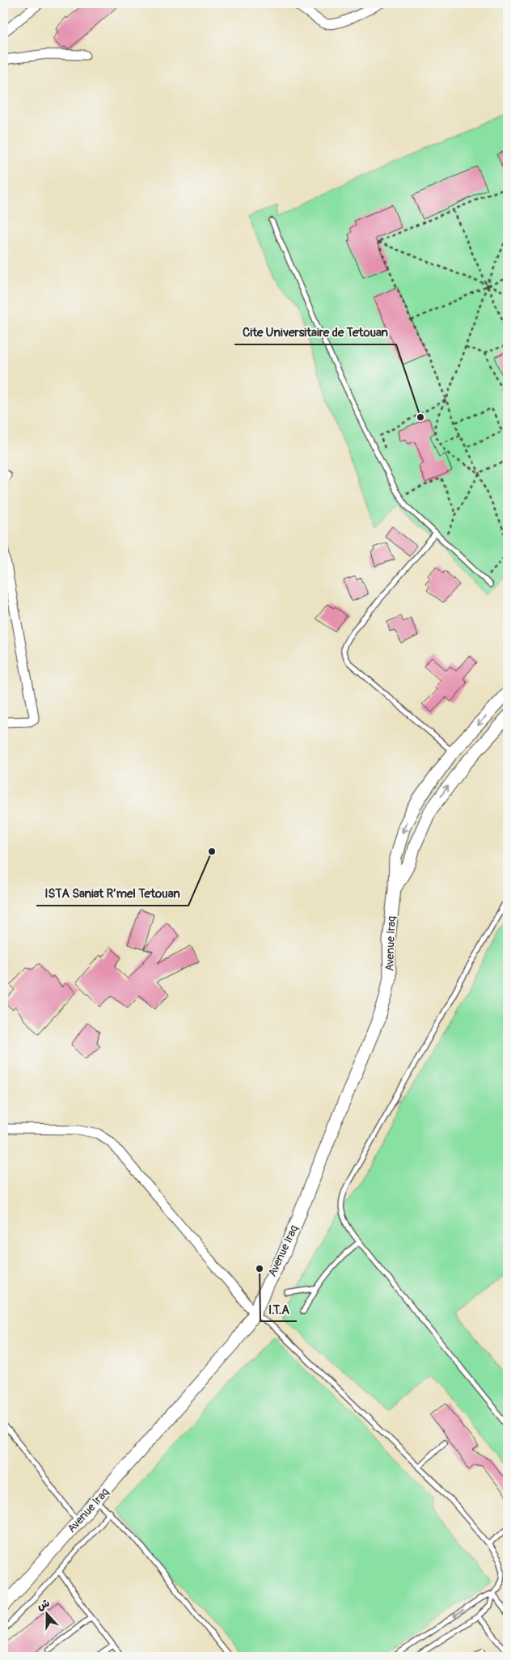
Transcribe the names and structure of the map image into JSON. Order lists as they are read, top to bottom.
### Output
{
  "streets": {
    "street": ["Avenue Iraq"]
  },
  "places": ["Cite Universitaire de Tetouan", "ISTA Saniat R’mel Tetouan", "I.T.A"],
  "north": "top"
}
